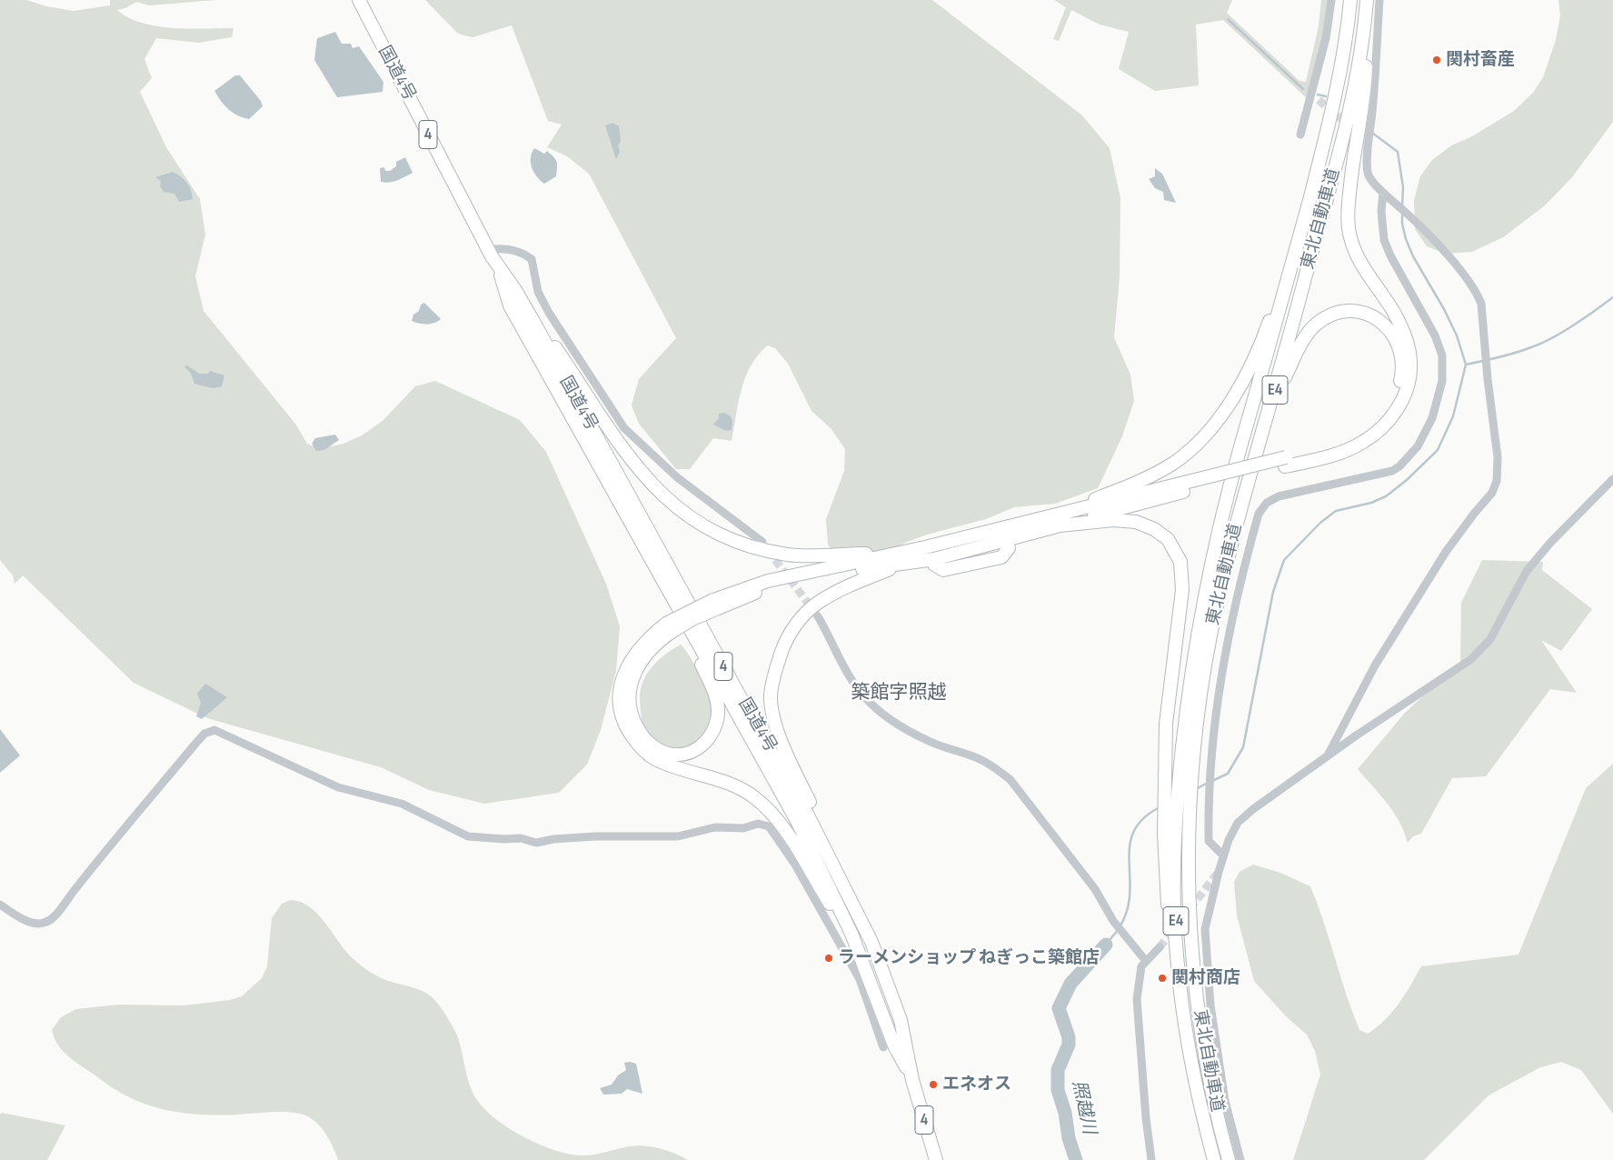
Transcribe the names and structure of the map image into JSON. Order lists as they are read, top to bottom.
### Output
{
  "streets": {
    "highway": [
      "国道4号",
      "4",
      "東北自動車道",
      "E4"
    ]
  },
  "districts": ["築館字照越"],
  "water": ["照越川"],
  "places": [
    "関村畜産",
    "ラーメンショップ ねぎっこ築館店",
    "関村商店",
    "エネオス"
  ]
}
